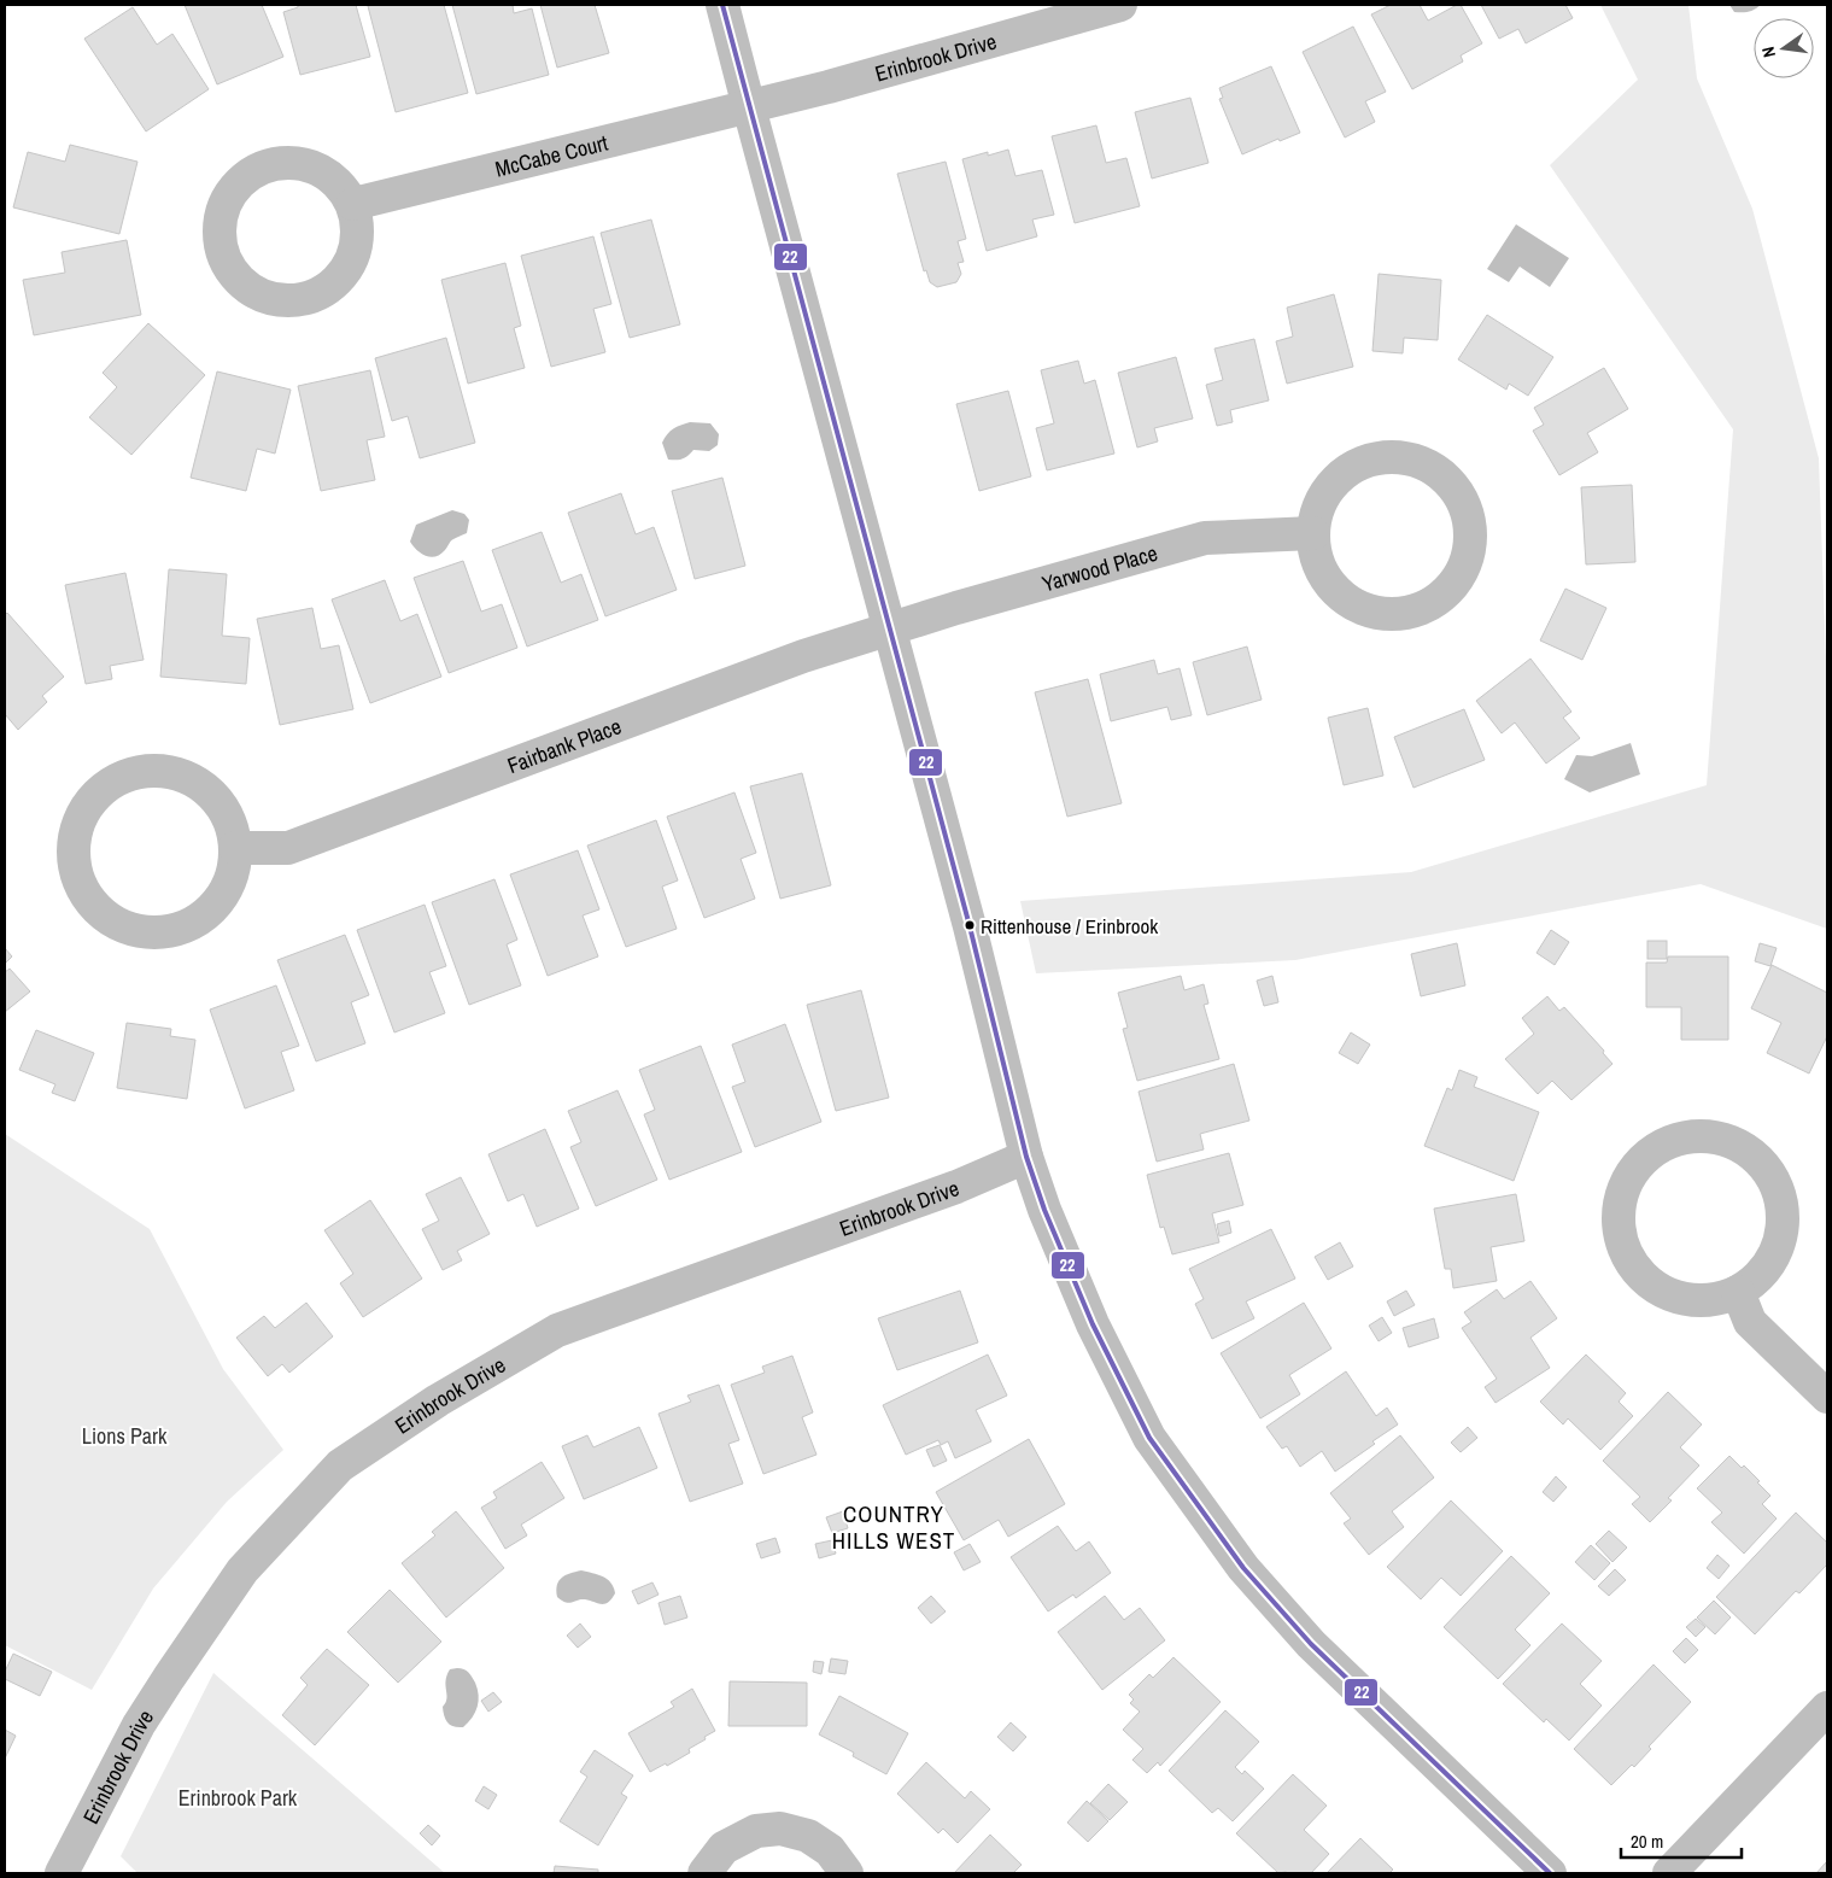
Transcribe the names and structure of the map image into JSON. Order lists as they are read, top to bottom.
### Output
{
  "streets": {
    "street": [
      "Erinbrook Drive",
      "McCabe Court",
      "Yarwood Place",
      "Fairbank Place"
    ]
  },
  "crossings": [
    ["Erinbrook Drive", "McCabe Court"],
    ["Yarwood Place", "Fairbank Place"]
  ],
  "districts": ["COUNTRY HILLS WEST"],
  "parks": ["Lions Park", "Erinbrook Park"],
  "places": ["Rittenhouse / Erinbrook"],
  "lines": ["transit line 22"],
  "scale_bar": "20 m",
  "north": "left"
}
